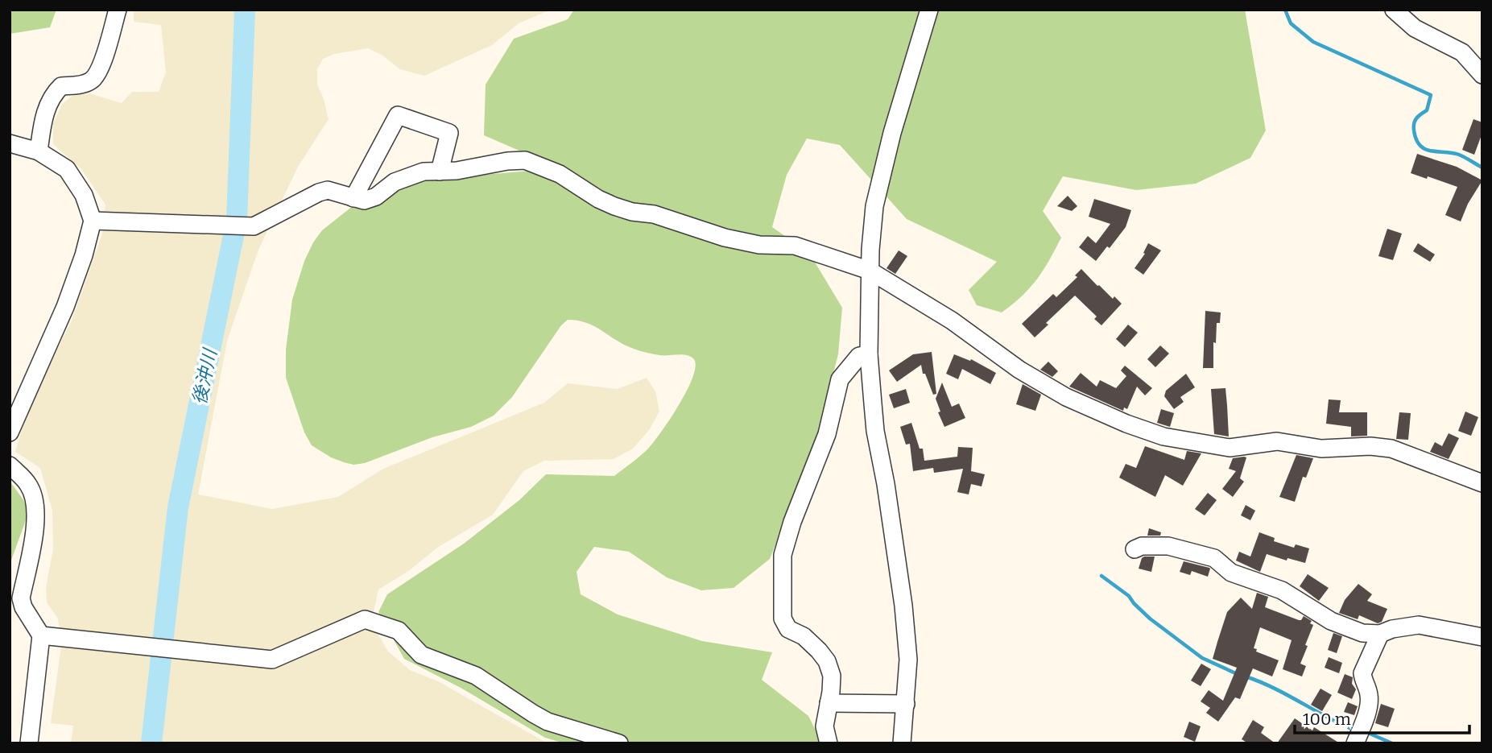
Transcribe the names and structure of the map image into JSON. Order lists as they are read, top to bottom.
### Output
{
  "water": ["後沖川"],
  "scale_bar": "100 m"
}
